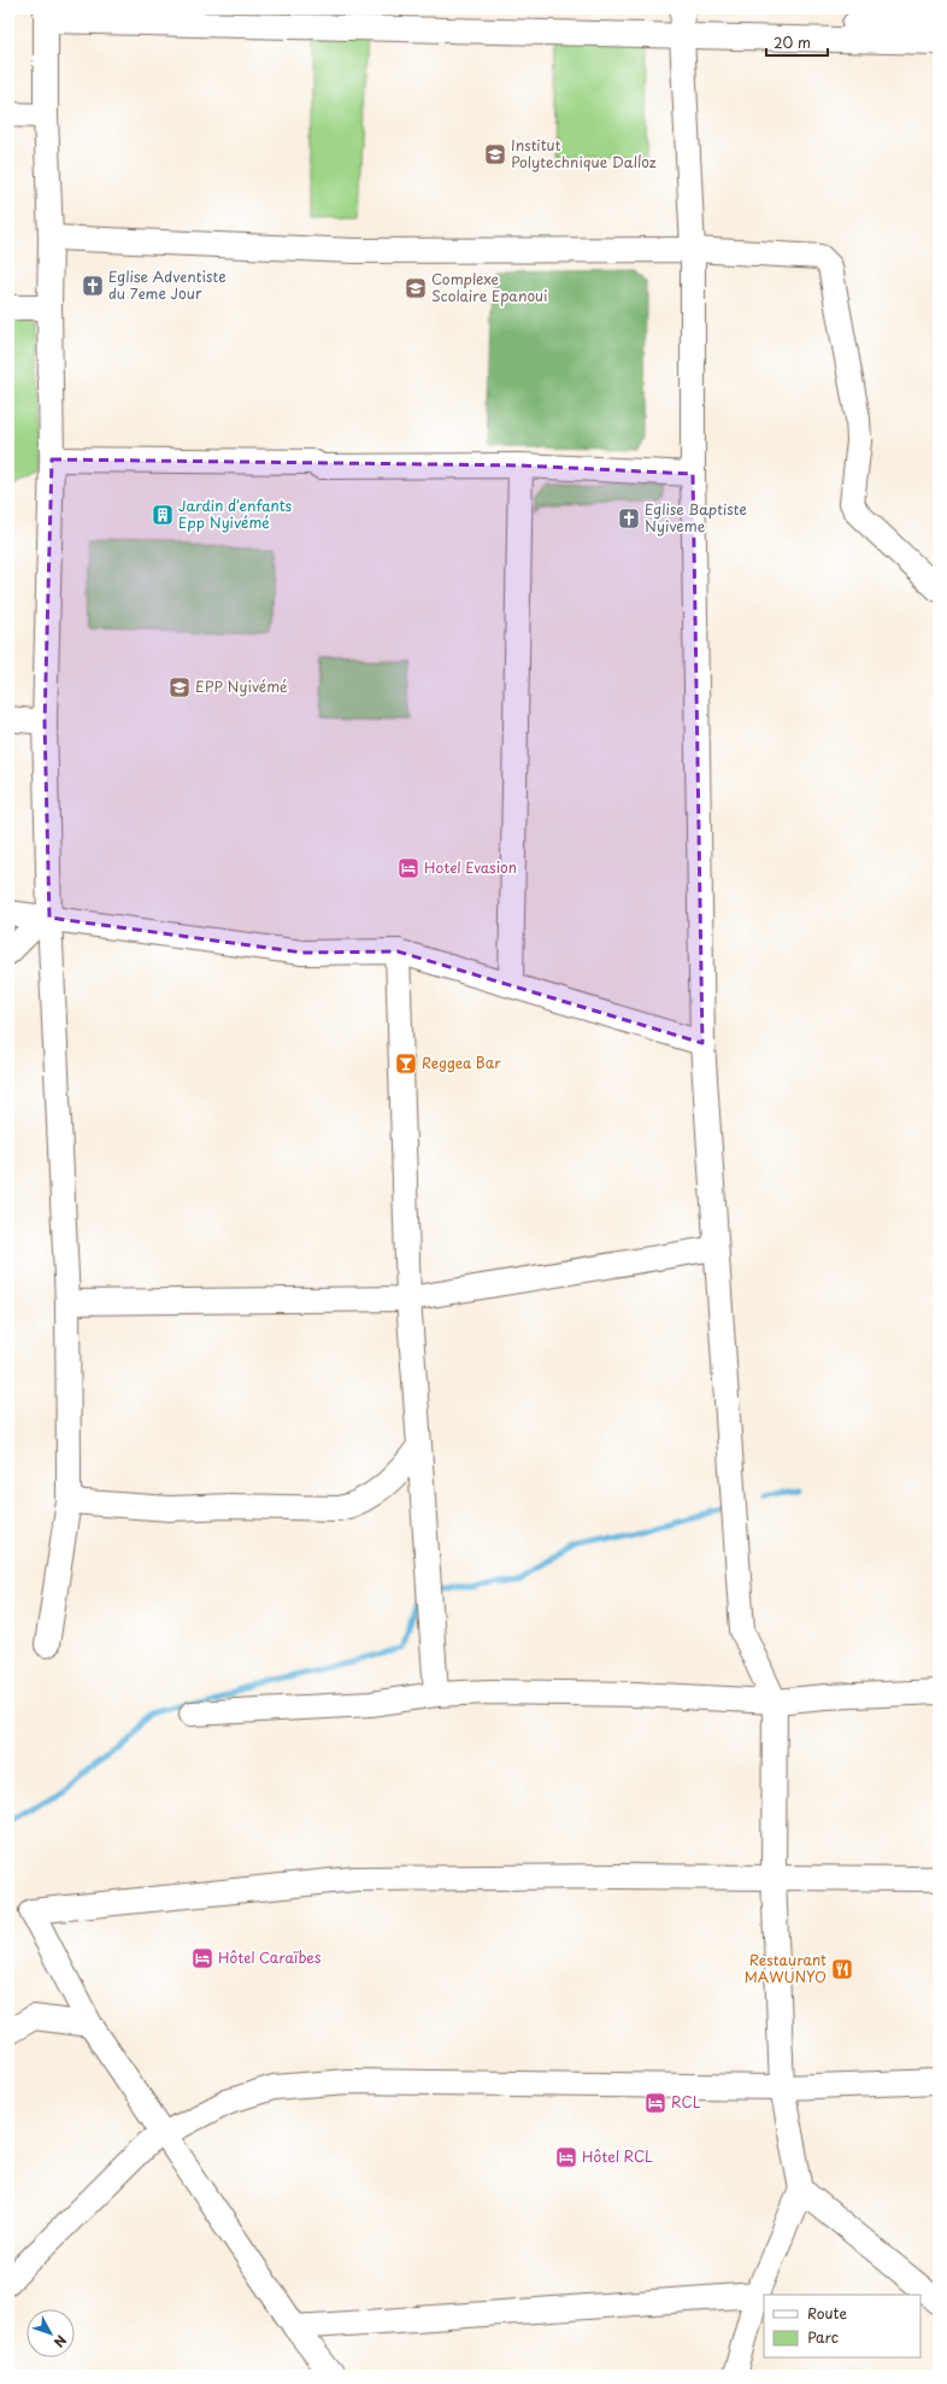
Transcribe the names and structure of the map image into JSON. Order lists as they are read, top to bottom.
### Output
{
  "places": {
    "school or university": ["Institut Polytechnique Dalloz", "Complexe Scolaire Epanoui", "EPP Nyivémé"],
    "church": ["Eglise Adventiste du 7eme Jour", "Eglise Baptiste Nyiveme"],
    "building": ["Jardin d'enfants Epp Nyivémé"],
    "hotel": [
      "Hotel Evasion",
      "Hôtel Caraïbes",
      "RCL",
      "Hôtel RCL"
    ],
    "bar": ["Reggea Bar"],
    "restaurant": ["Restaurant MAWUNYO"]
  },
  "legend": ["Route", "Parc"],
  "scale_bar": "20 m",
  "north": "bottom right"
}
